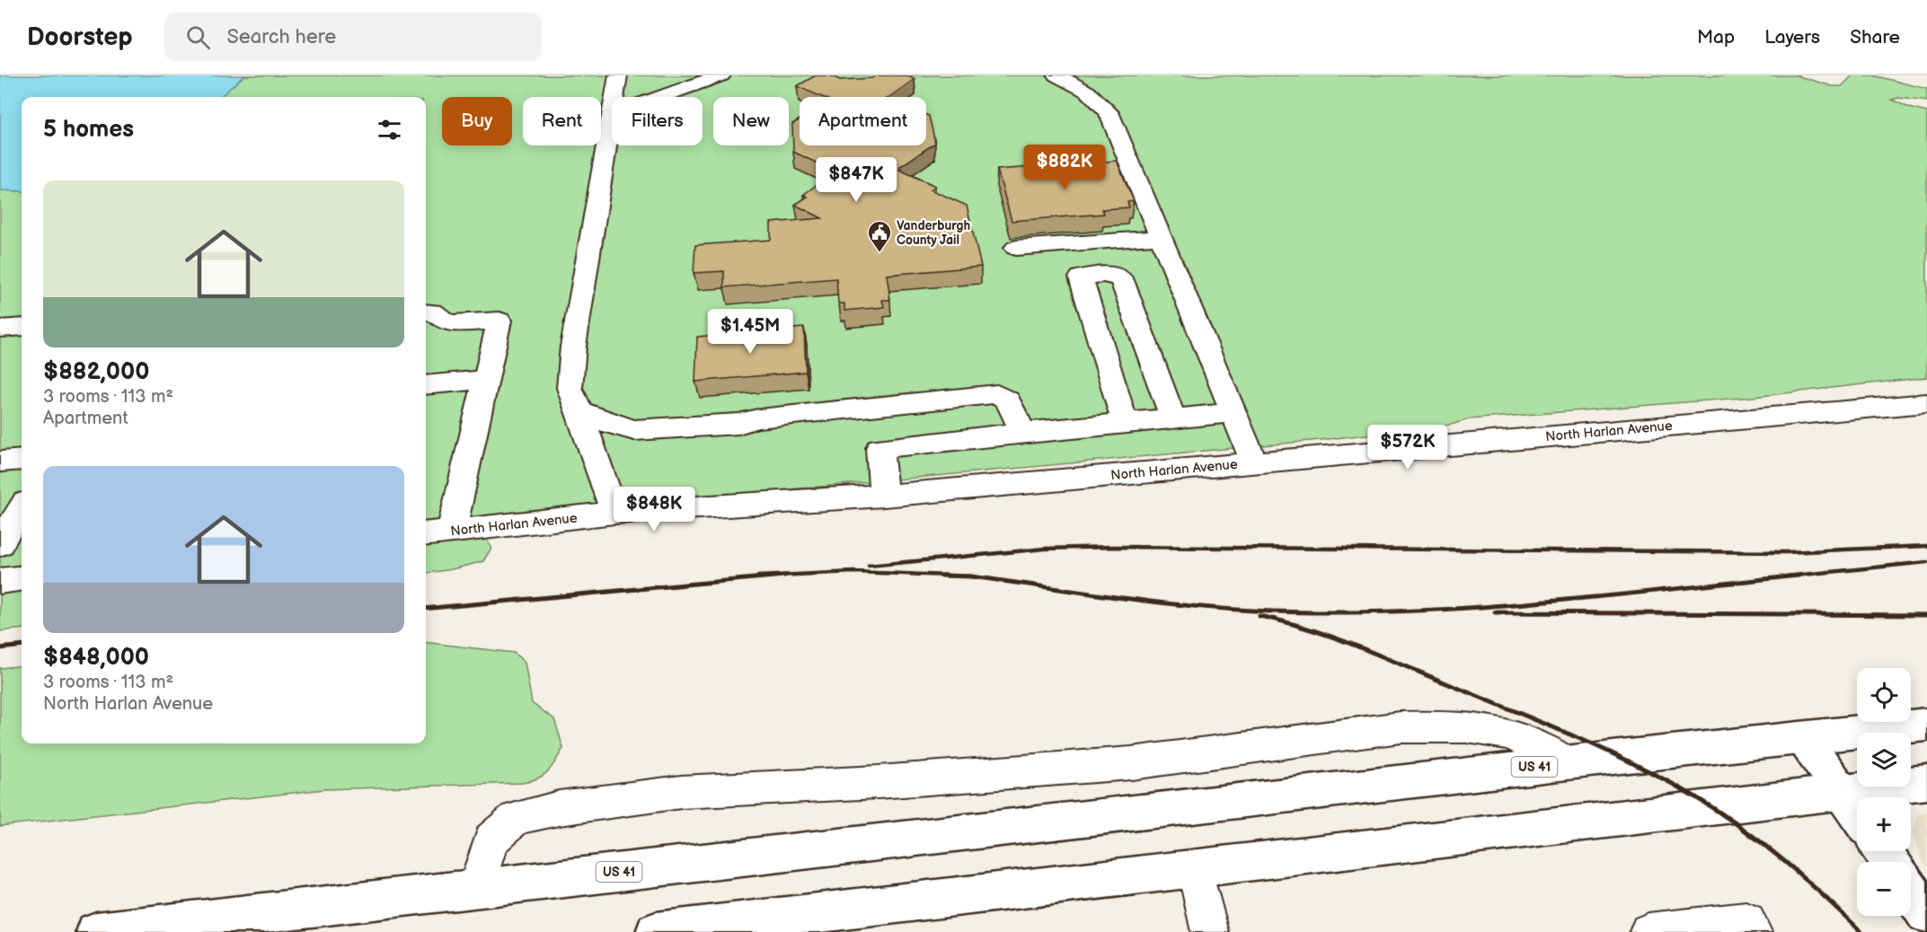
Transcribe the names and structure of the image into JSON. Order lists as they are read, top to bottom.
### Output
{
  "streets": {
    "main road": ["US 41"],
    "street": ["North Harlan Avenue"]
  },
  "places": {
    "public building": ["Vanderburgh County Jail"]
  },
  "page": {
    "header": "Doorstep",
    "search": "Search here",
    "nav": ["Map", "Layers", "Share"],
    "chip": [
      "Buy",
      "Rent",
      "Filters",
      "New",
      "Apartment"
    ],
    "heading": "5 homes",
    "price": [
      "$882K",
      "$847K",
      "$1.45M",
      "$572K",
      "$848K"
    ],
    "list": [
      {
        "name": "$882,000",
        "note": "3 rooms · 113 m² · Apartment"
      },
      {
        "name": "$848,000",
        "note": "3 rooms · 113 m² · North Harlan Avenue"
      }
    ],
    "map_buttons": ["+", "−"]
  }
}
